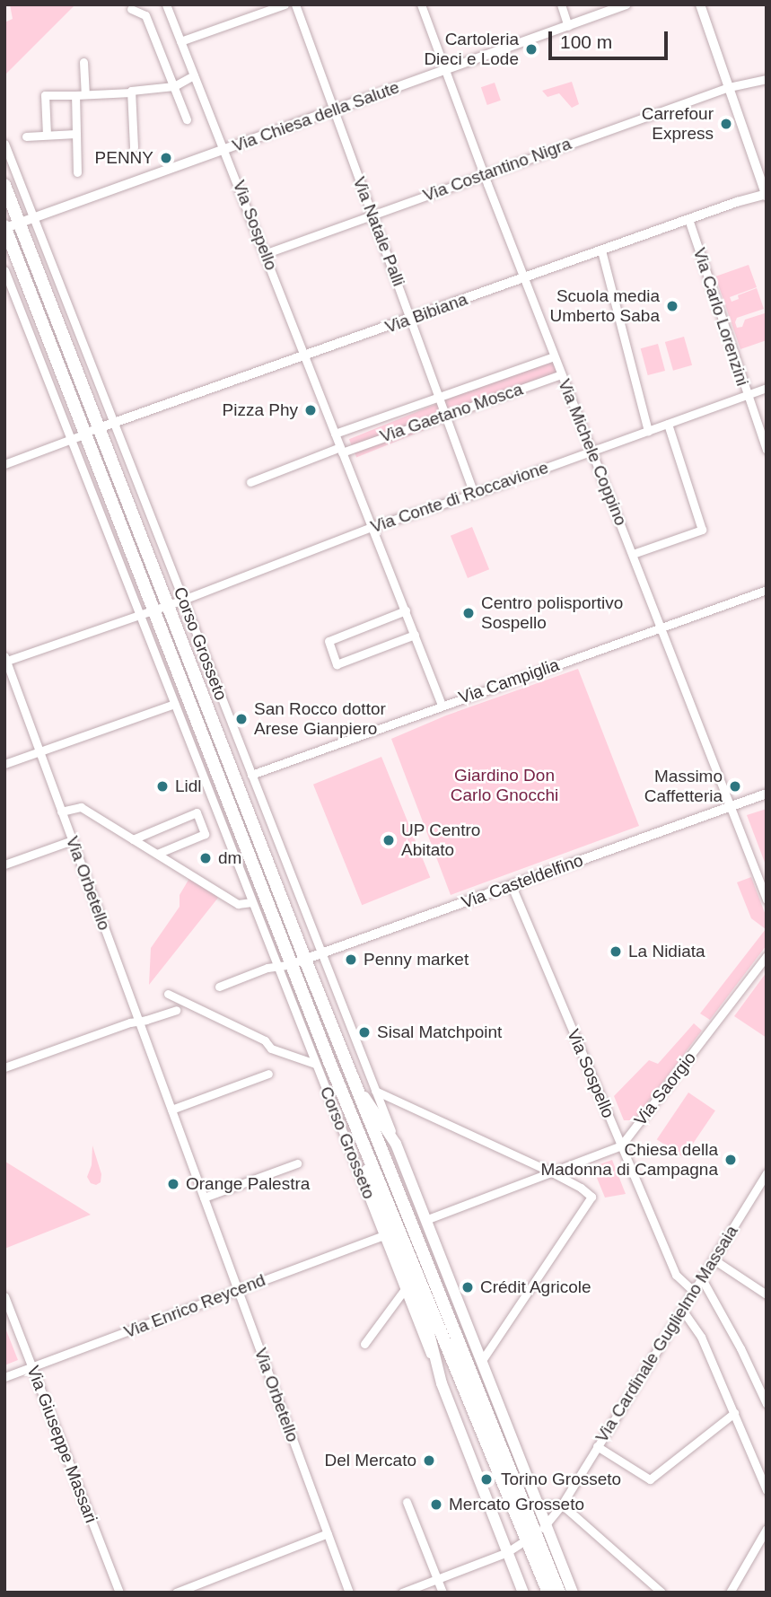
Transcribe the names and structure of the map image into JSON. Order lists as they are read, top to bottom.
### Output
{
  "streets": {
    "main road": ["Corso Grosseto"],
    "street": [
      "Via Chiesa della Salute",
      "Via Costantino Nigra",
      "Via Sospello",
      "Via Natale Palli",
      "Via Bibiana",
      "Via Carlo Lorenzini",
      "Via Gaetano Mosca",
      "Via Michele Coppino",
      "Via Conte di Roccavione",
      "Via Campiglia",
      "Via Casteldelfino",
      "Via Orbetello",
      "Via Saorgio",
      "Via Enrico Reycend",
      "Via Cardinale Guglielmo Massaia",
      "Via Giuseppe Massari"
    ]
  },
  "crossings": [
    ["Via Chiesa della Salute", "Via Sospello"],
    ["Via Chiesa della Salute", "Via Natale Palli"],
    ["Via Chiesa della Salute", "Via Michele Coppino"],
    ["Via Chiesa della Salute", "Corso Grosseto"],
    ["Via Costantino Nigra", "Via Sospello"],
    ["Via Costantino Nigra", "Via Natale Palli"],
    ["Via Costantino Nigra", "Via Michele Coppino"],
    ["Via Sospello", "Via Bibiana"],
    ["Via Sospello", "Via Gaetano Mosca"],
    ["Via Sospello", "Via Conte di Roccavione"],
    ["Via Sospello", "Via Campiglia"],
    ["Via Sospello", "Via Casteldelfino"],
    ["Via Sospello", "Via Saorgio"],
    ["Via Sospello", "Via Cardinale Guglielmo Massaia"],
    ["Via Natale Palli", "Via Bibiana"],
    ["Via Natale Palli", "Via Gaetano Mosca"],
    ["Via Natale Palli", "Via Conte di Roccavione"],
    ["Via Bibiana", "Via Carlo Lorenzini"],
    ["Via Bibiana", "Via Michele Coppino"],
    ["Via Bibiana", "Corso Grosseto"],
    ["Via Carlo Lorenzini", "Via Conte di Roccavione"],
    ["Via Gaetano Mosca", "Via Michele Coppino"],
    ["Via Michele Coppino", "Via Conte di Roccavione"],
    ["Via Michele Coppino", "Via Campiglia"],
    ["Via Michele Coppino", "Via Casteldelfino"],
    ["Via Conte di Roccavione", "Corso Grosseto"],
    ["Via Conte di Roccavione", "Via Orbetello"],
    ["Corso Grosseto", "Via Campiglia"],
    ["Corso Grosseto", "Via Casteldelfino"],
    ["Corso Grosseto", "Via Enrico Reycend"],
    ["Corso Grosseto", "Via Cardinale Guglielmo Massaia"],
    ["Via Orbetello", "Via Enrico Reycend"],
    ["Via Enrico Reycend", "Via Giuseppe Massari"]
  ],
  "parks": ["Giardino Don Carlo Gnocchi"],
  "places": [
    "Cartoleria Dieci e Lode",
    "Carrefour Express",
    "PENNY",
    "Scuola media Umberto Saba",
    "Pizza Phy",
    "Centro polisportivo Sospello",
    "San Rocco dottor Arese Gianpiero",
    "Lidl",
    "Massimo Caffetteria",
    "UP Centro Abitato",
    "dm",
    "La Nidiata",
    "Penny market",
    "Sisal Matchpoint",
    "Chiesa della Madonna di Campagna",
    "Orange Palestra",
    "Crédit Agricole",
    "Del Mercato",
    "Torino Grosseto",
    "Mercato Grosseto"
  ],
  "scale_bar": "100 m"
}
